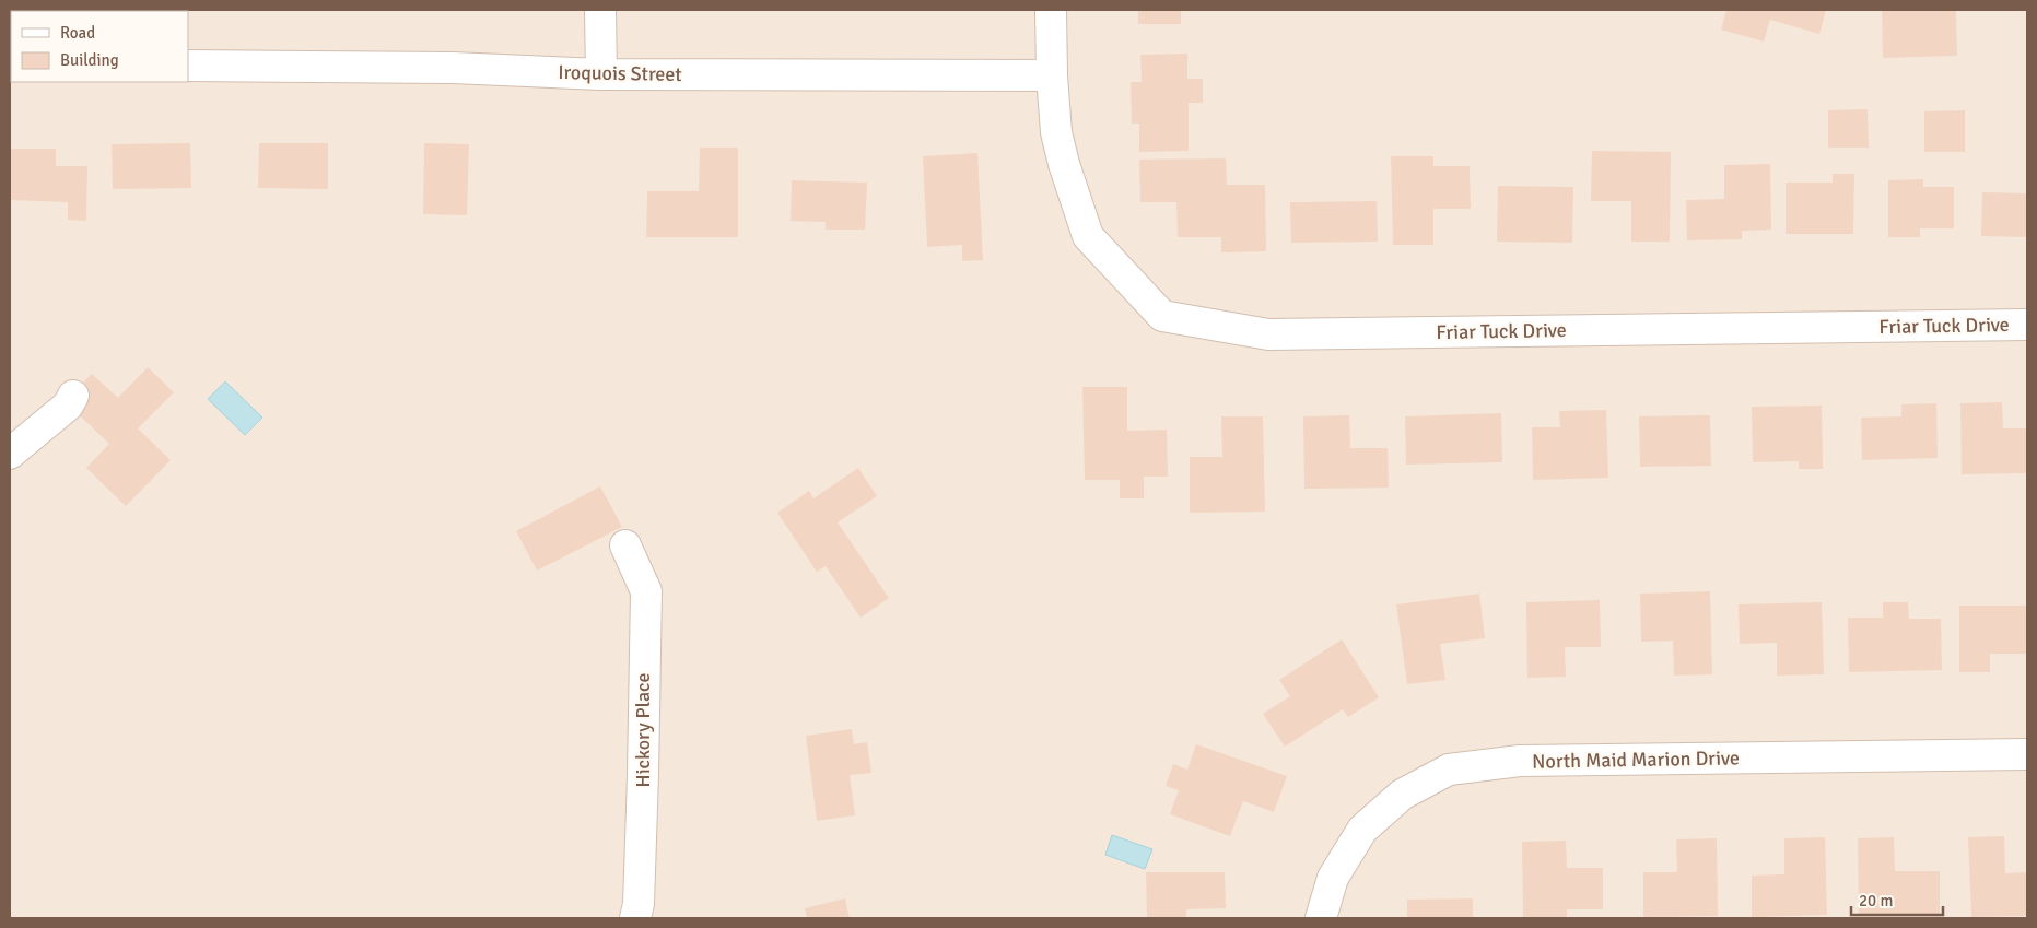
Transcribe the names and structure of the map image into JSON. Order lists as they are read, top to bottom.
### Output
{
  "streets": {
    "street": [
      "Iroquois Street",
      "Friar Tuck Drive",
      "Hickory Place",
      "North Maid Marion Drive"
    ]
  },
  "crossings": [
    ["Iroquois Street", "Friar Tuck Drive"]
  ],
  "legend": ["Road", "Building"],
  "scale_bar": "20 m"
}
